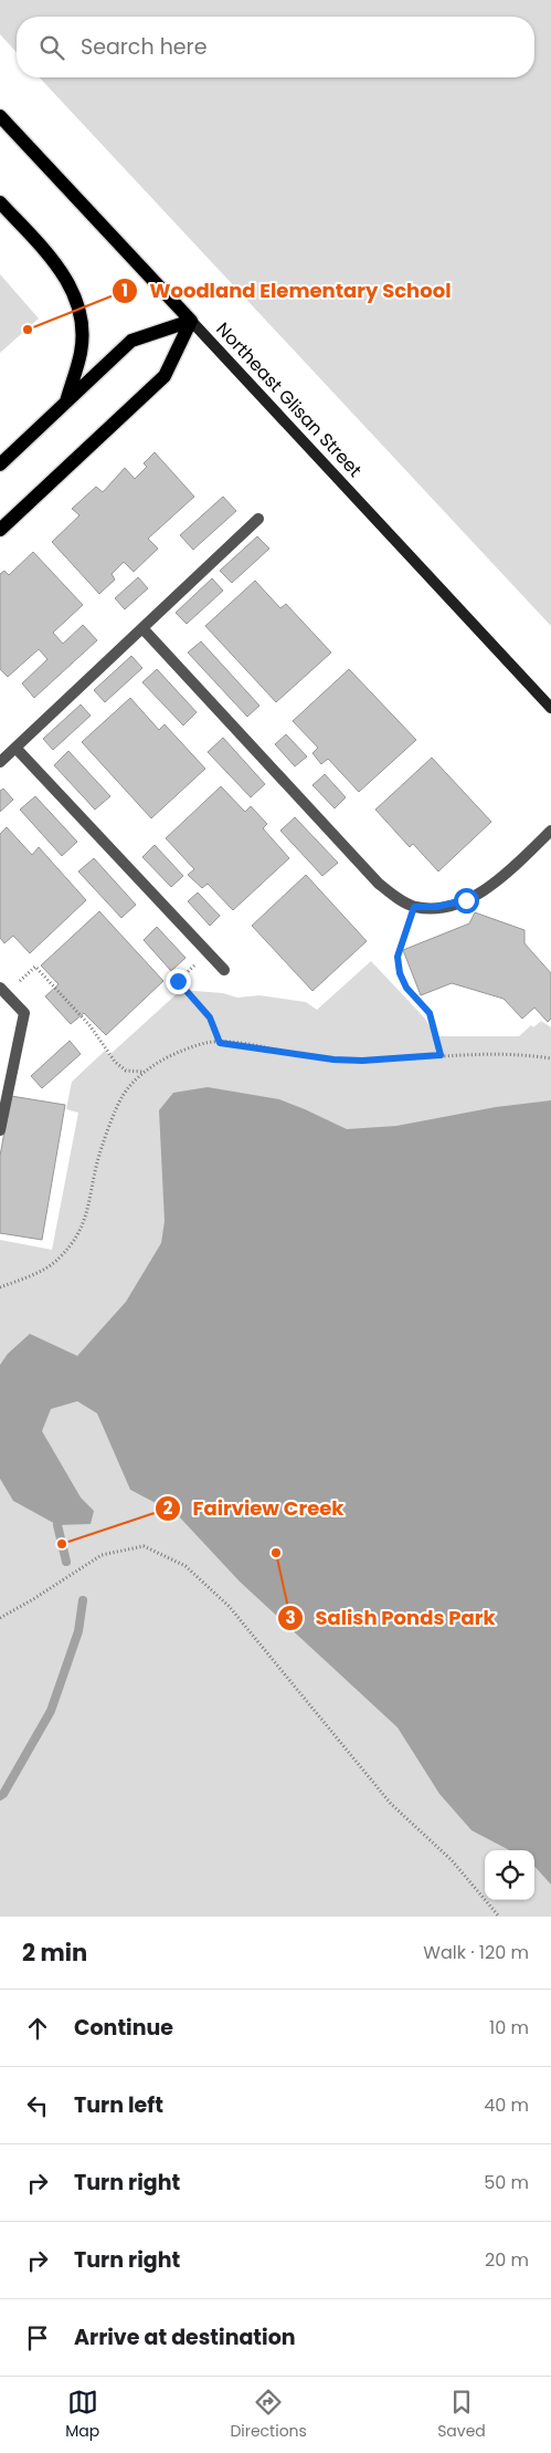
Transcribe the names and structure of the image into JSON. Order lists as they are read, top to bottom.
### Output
{
  "streets": {
    "main road": ["Northeast Glisan Street"]
  },
  "places": ["Woodland Elementary School", "Fairview Creek", "Salish Ponds Park"],
  "page": {
    "search": "Search here",
    "heading": ["2 min", "Walk · 120 m"],
    "list": [
      ["Continue", "10 m"],
      ["Turn left", "40 m"],
      ["Turn right", "50 m"],
      ["Turn right", "20 m"],
      "Arrive at destination"
    ],
    "nav": ["Map", "Directions", "Saved"]
  }
}
